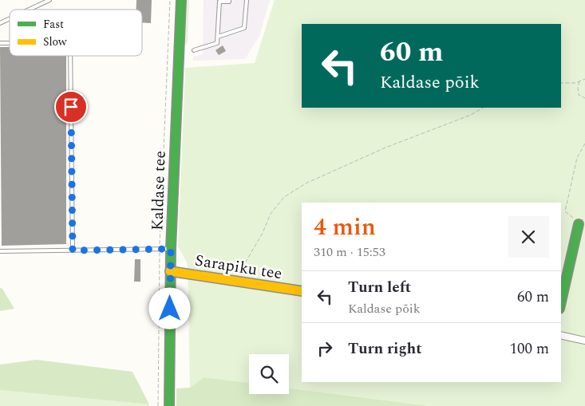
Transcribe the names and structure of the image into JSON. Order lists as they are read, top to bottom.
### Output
{
  "streets": {
    "street": ["Kaldase tee", "Sarapiku tee"]
  },
  "crossings": [
    ["Kaldase tee", "Sarapiku tee"]
  ],
  "legend": ["Fast", "Slow"],
  "page": {
    "turn": ["60 m", "Kaldase põik"],
    "heading": ["4 min", "310 m · 15:53"],
    "list": [
      {
        "name": "Turn left",
        "note": "Kaldase põik",
        "value": "60 m"
      },
      {
        "name": "Turn right",
        "value": "100 m"
      }
    ]
  }
}
